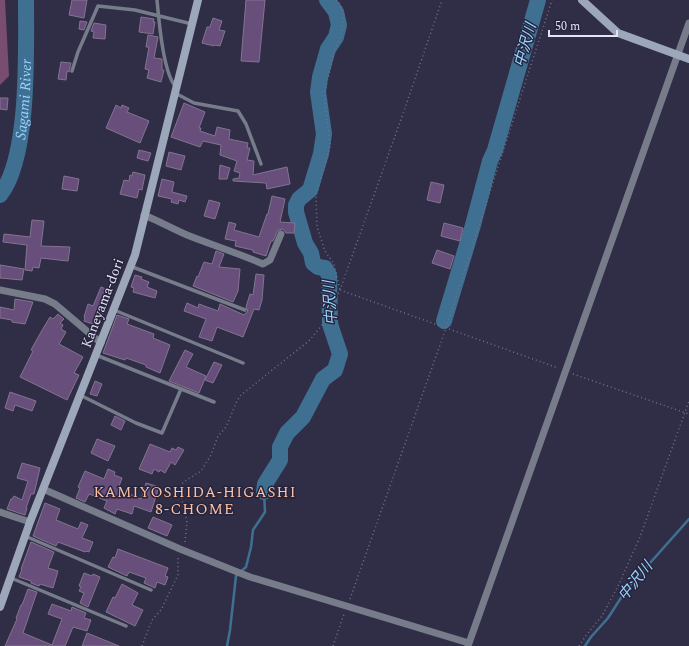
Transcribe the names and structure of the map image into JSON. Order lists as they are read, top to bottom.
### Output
{
  "streets": {
    "street": ["Kaneyama-dori"]
  },
  "districts": ["KAMIYOSHIDA-HIGASHI 8-CHOME"],
  "water": ["中沢川", "Sagami River"],
  "scale_bar": "50 m"
}
